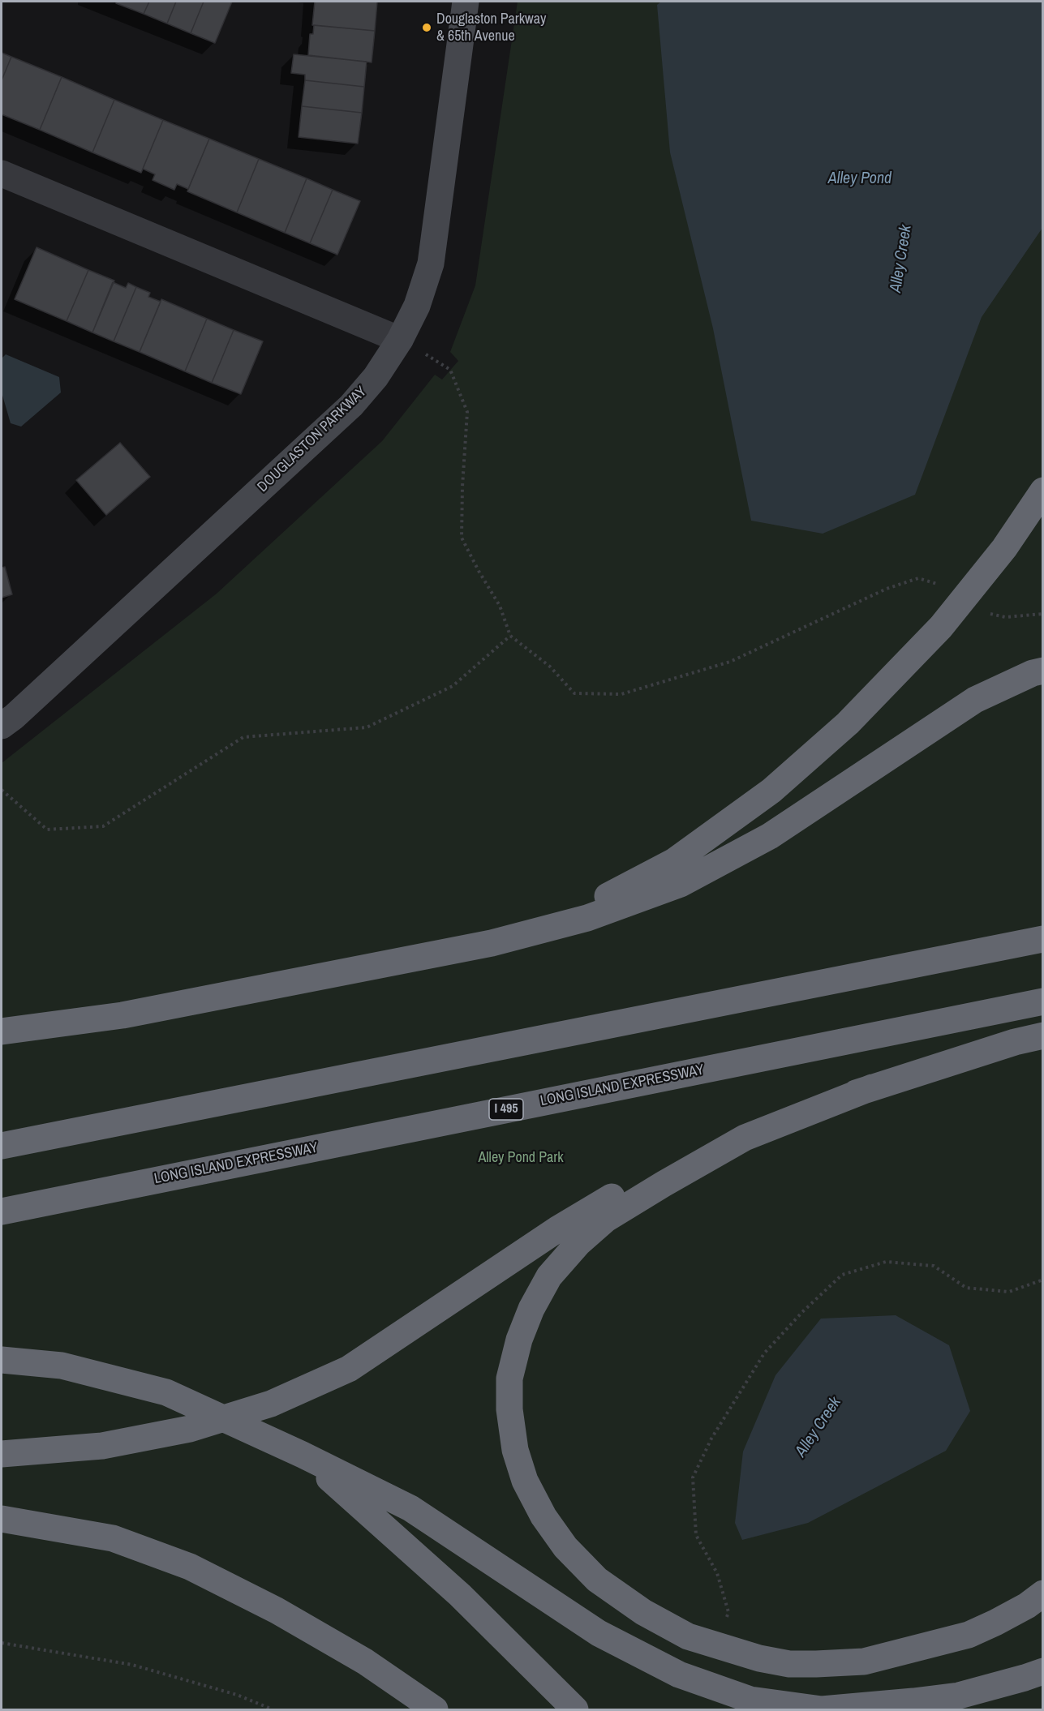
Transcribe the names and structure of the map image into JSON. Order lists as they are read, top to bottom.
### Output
{
  "streets": {
    "highway": ["LONG ISLAND EXPRESSWAY", "I 495"],
    "main road": ["DOUGLASTON PARKWAY"]
  },
  "water": ["Alley Pond", "Alley Creek"],
  "parks": ["Alley Pond Park"],
  "places": ["Douglaston Parkway & 65th Avenue"]
}
